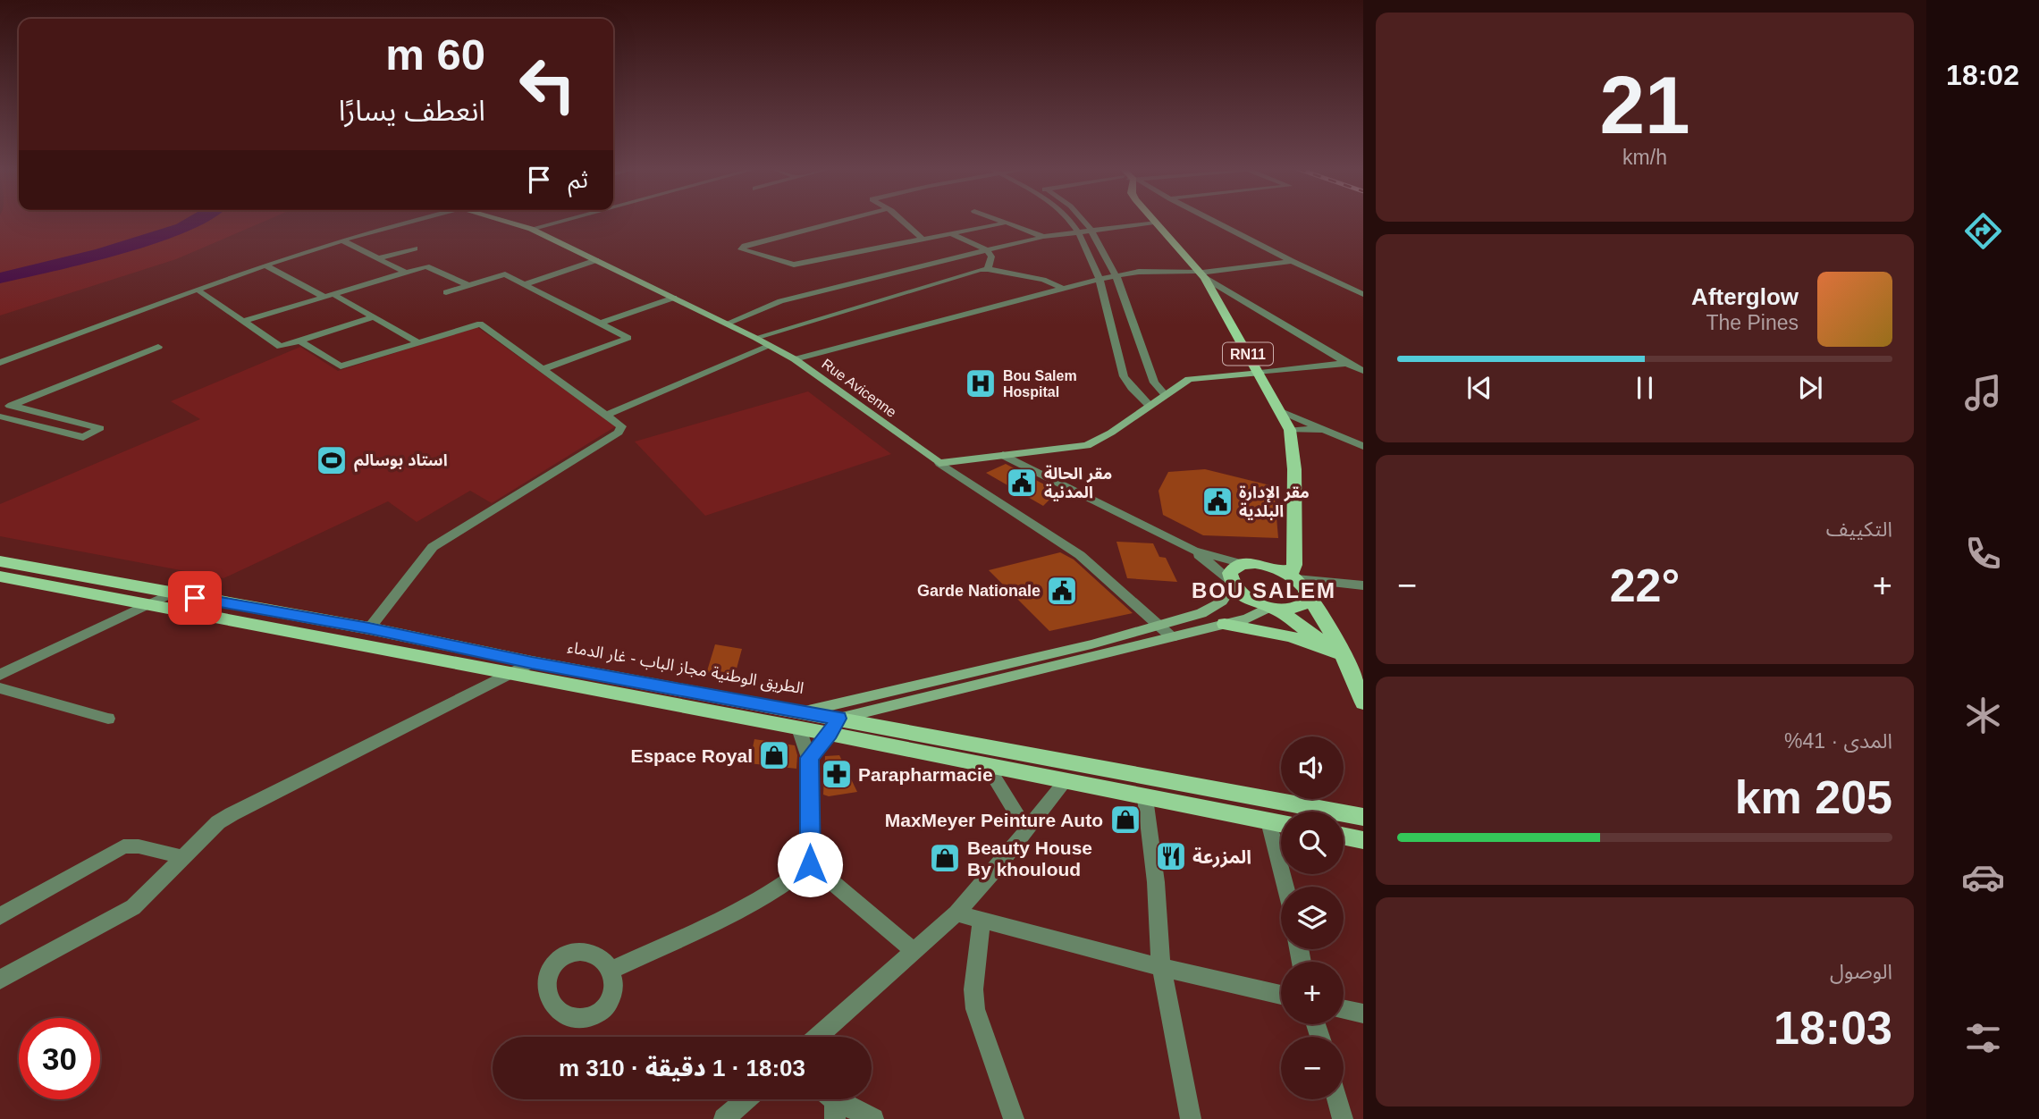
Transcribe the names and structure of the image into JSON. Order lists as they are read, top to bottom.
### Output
{
  "streets": {
    "main road": ["RN11", "الطريق الوطنية مجاز الباب - غار الدماء"],
    "street": ["Rue Avicenne"]
  },
  "districts": ["BOU SALEM"],
  "places": {
    "hospital": ["Bou Salem Hospital"],
    "sports": ["استاد بوسالم"],
    "public building": ["مقر الحالة المدنية", "مقر الإدارة البلدية", "Garde Nationale"],
    "shop": ["Espace Royal", "MaxMeyer Peinture Auto", "Beauty House By khouloud"],
    "pharmacy": ["Parapharmacie"],
    "restaurant": ["المزرعة"]
  },
  "page": {
    "tabs": "18:02",
    "tile": [
      ["21", "km/h"],
      "التكييف",
      ["المدى · 41%", "205 km"],
      ["الوصول", "18:03"]
    ],
    "turn": ["60 m", "انعطف يسارًا"],
    "then": "ثم",
    "song": ["Afterglow", "The Pines"],
    "heat": ["−", "22°", "+"],
    "map_buttons": ["+", "−"],
    "limit": "30",
    "trip": "18:03 · 1 دقيقة · 310 m"
  }
}
